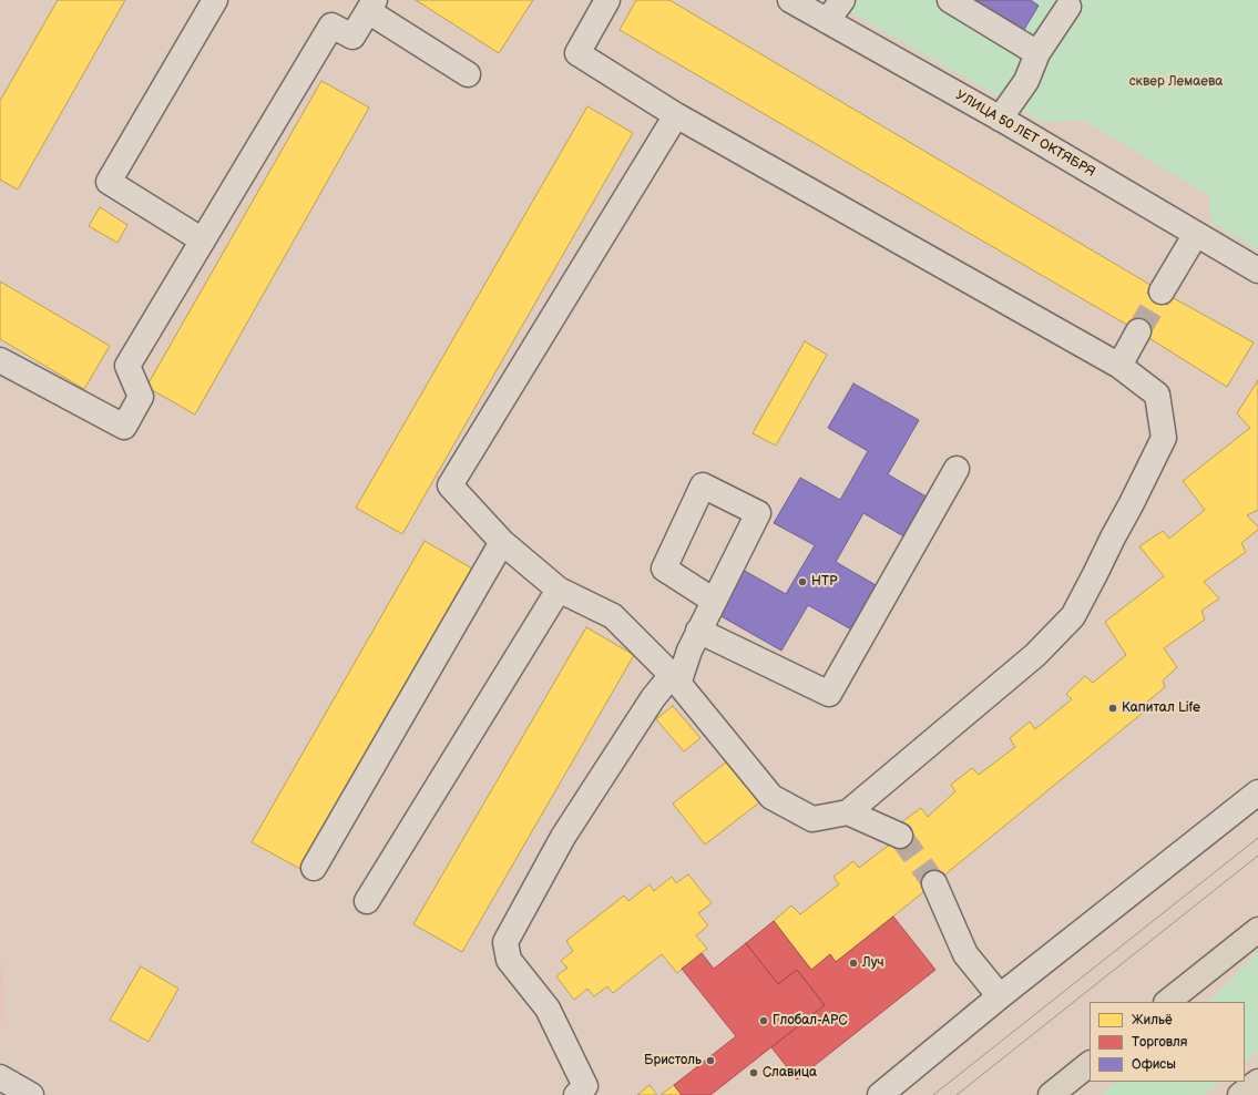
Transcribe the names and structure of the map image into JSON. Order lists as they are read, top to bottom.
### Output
{
  "streets": {
    "street": ["УЛИЦА 50 ЛЕТ ОКТЯБРЯ"]
  },
  "parks": ["сквер Лемаева"],
  "places": [
    "НТР",
    "Капитал Life",
    "Луч",
    "Глобал-АРС",
    "Бристоль",
    "Славица"
  ],
  "legend": ["Жильё", "Торговля", "Офисы"]
}
